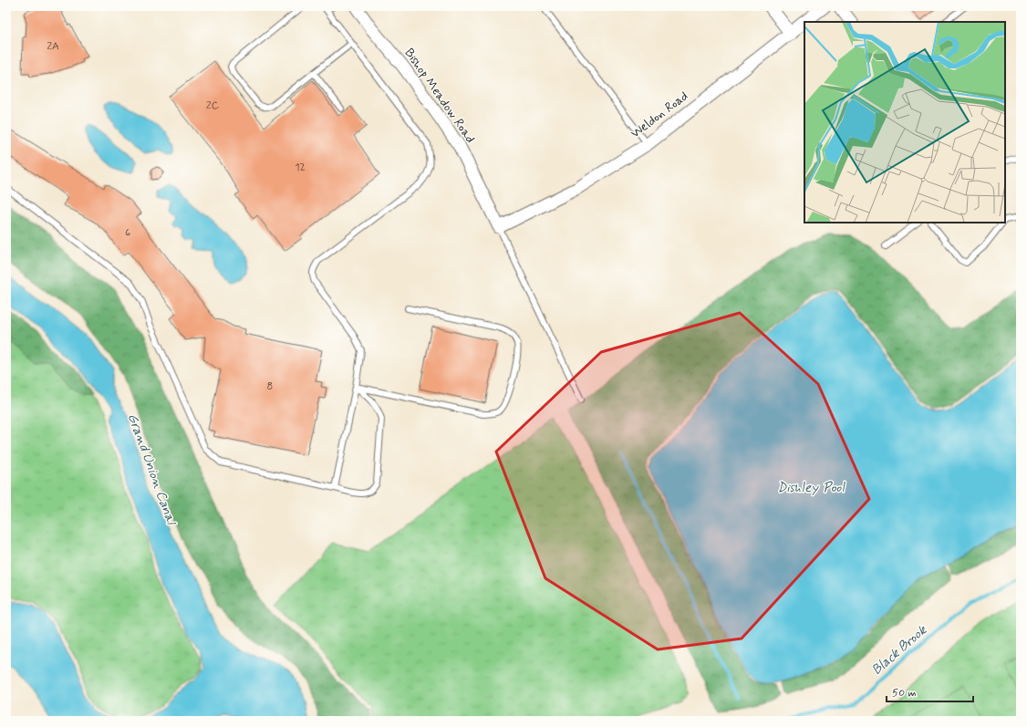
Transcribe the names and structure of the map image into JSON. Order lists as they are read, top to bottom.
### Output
{
  "streets": {
    "street": ["Bishop Meadow Road", "Weldon Road"]
  },
  "crossings": [
    ["Bishop Meadow Road", "Weldon Road"]
  ],
  "water": ["Grand Union Canal", "Dishley Pool", "Black Brook"],
  "house_numbers": [
    "2A",
    "2C",
    "12",
    "6",
    "8"
  ],
  "scale_bar": "50 m"
}
